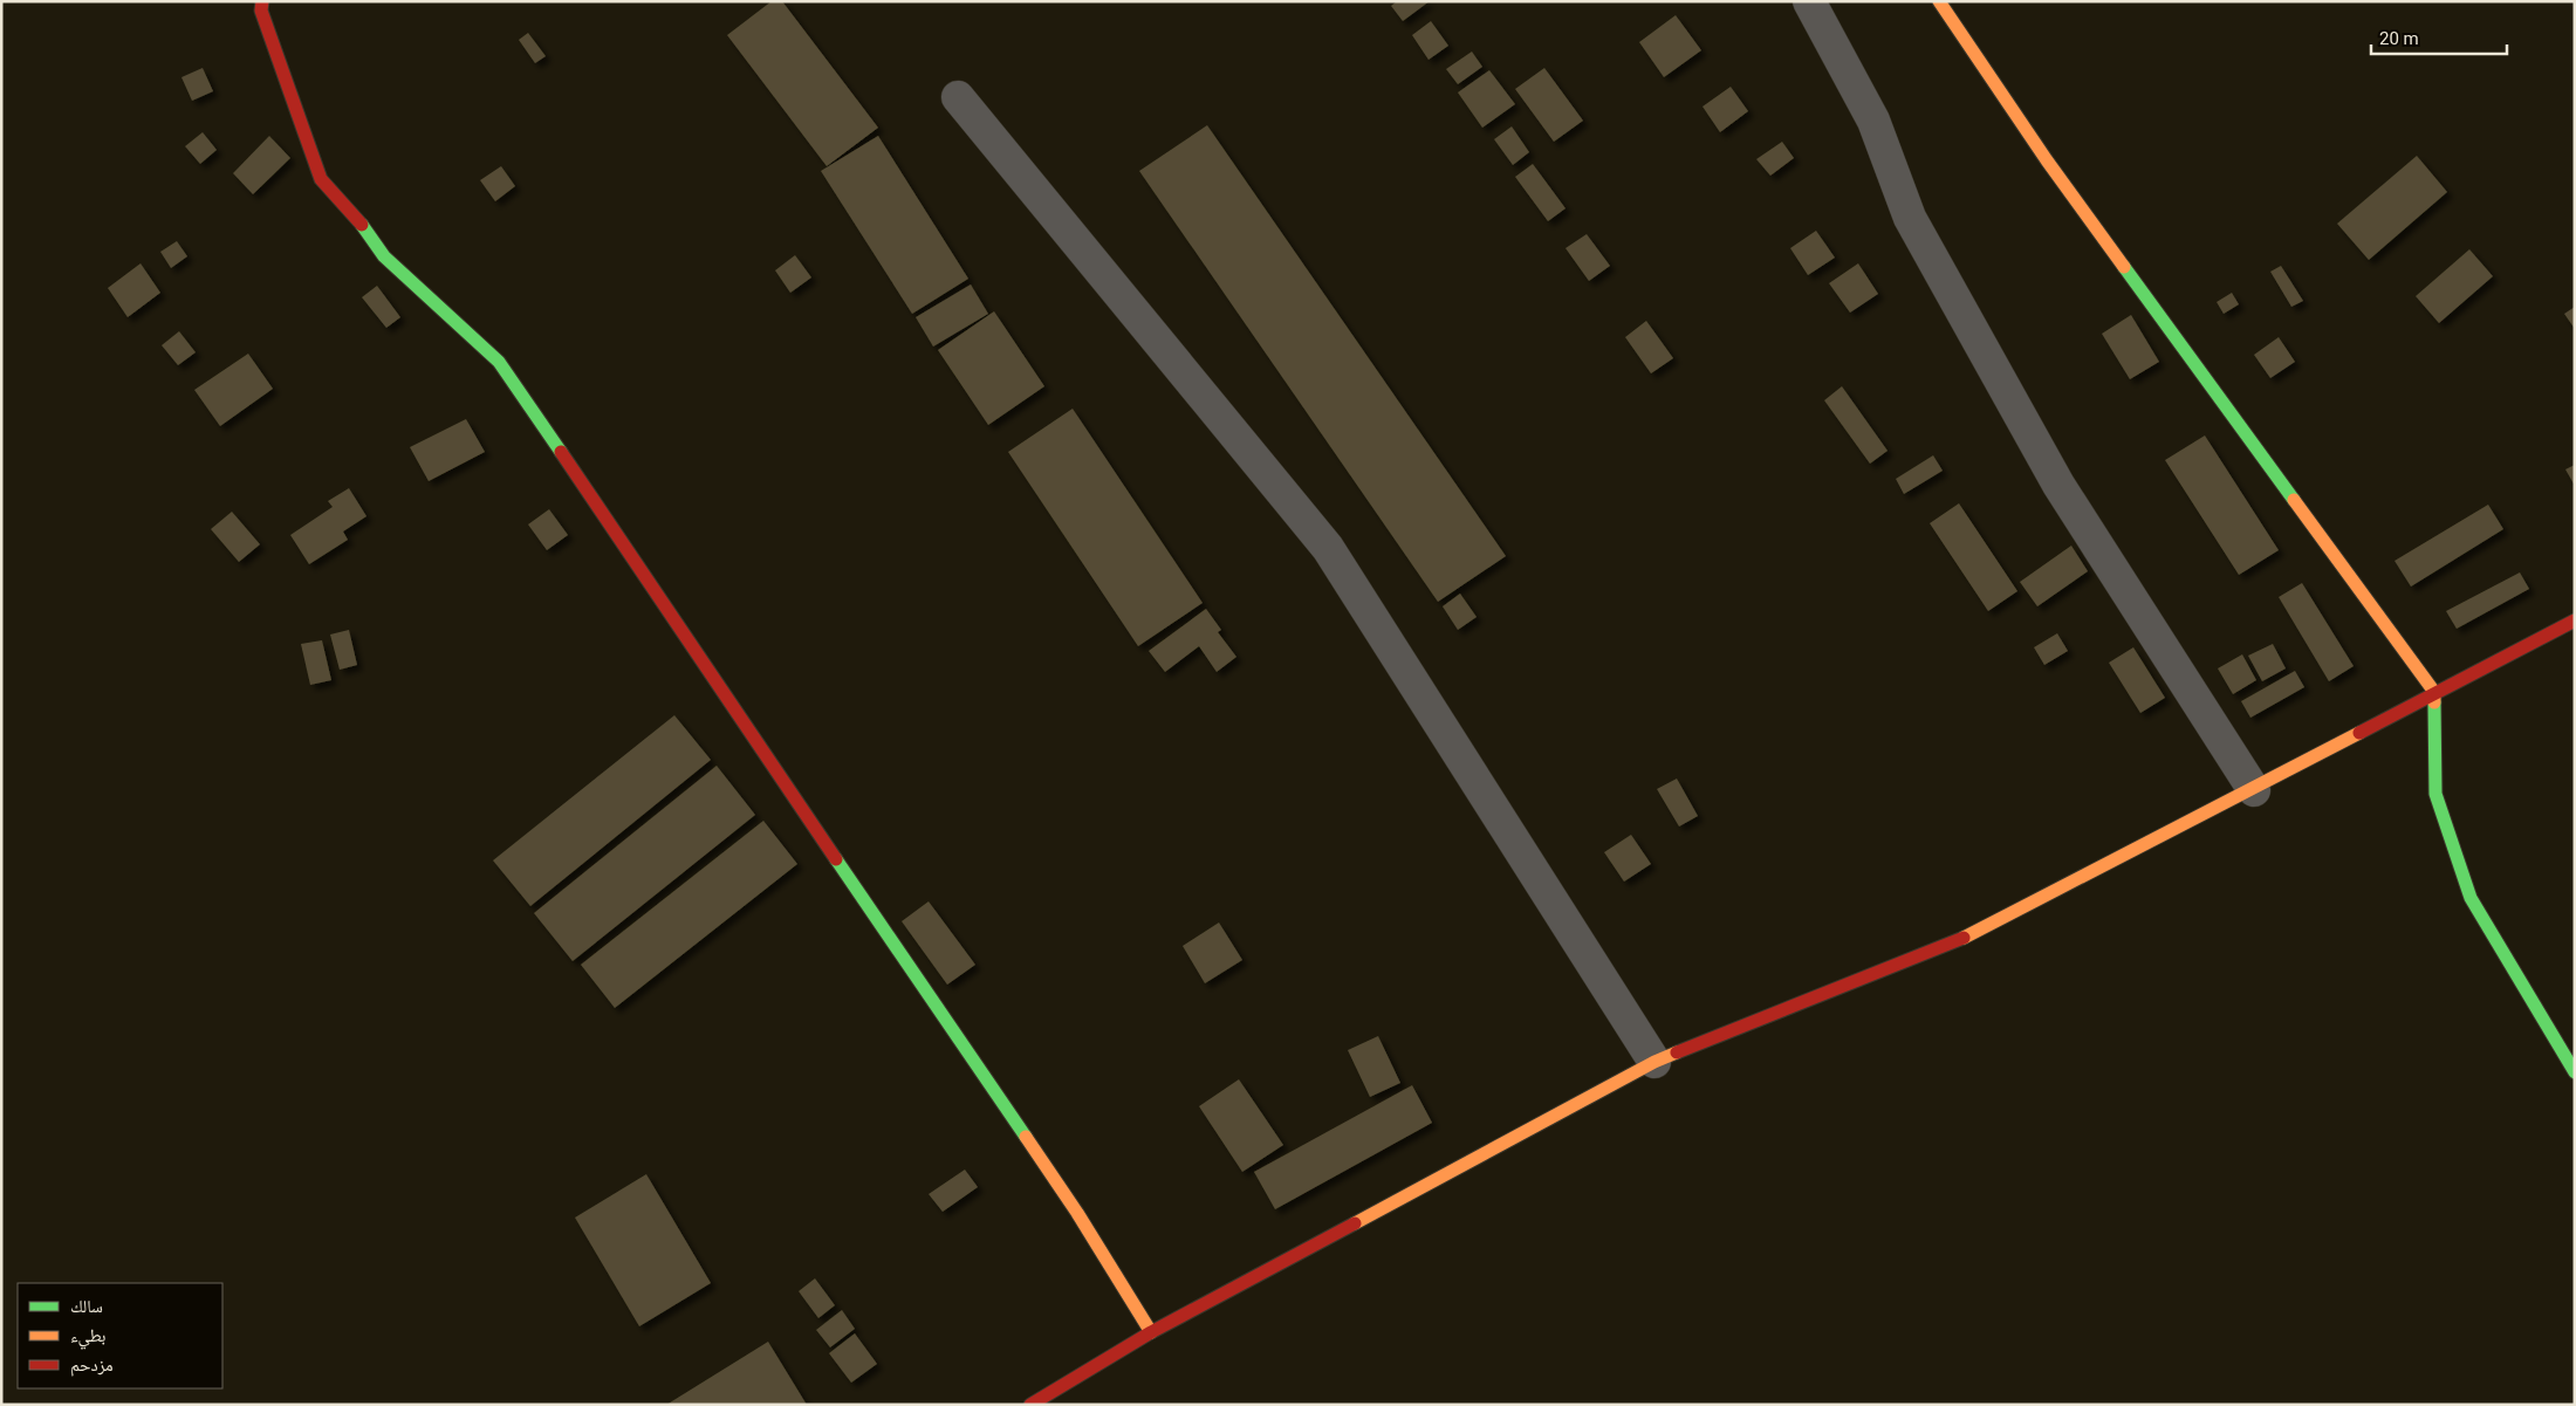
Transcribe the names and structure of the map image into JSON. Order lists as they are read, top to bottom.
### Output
{
  "legend": ["سالك", "بطيء", "مزدحم"],
  "scale_bar": "20 m"
}
